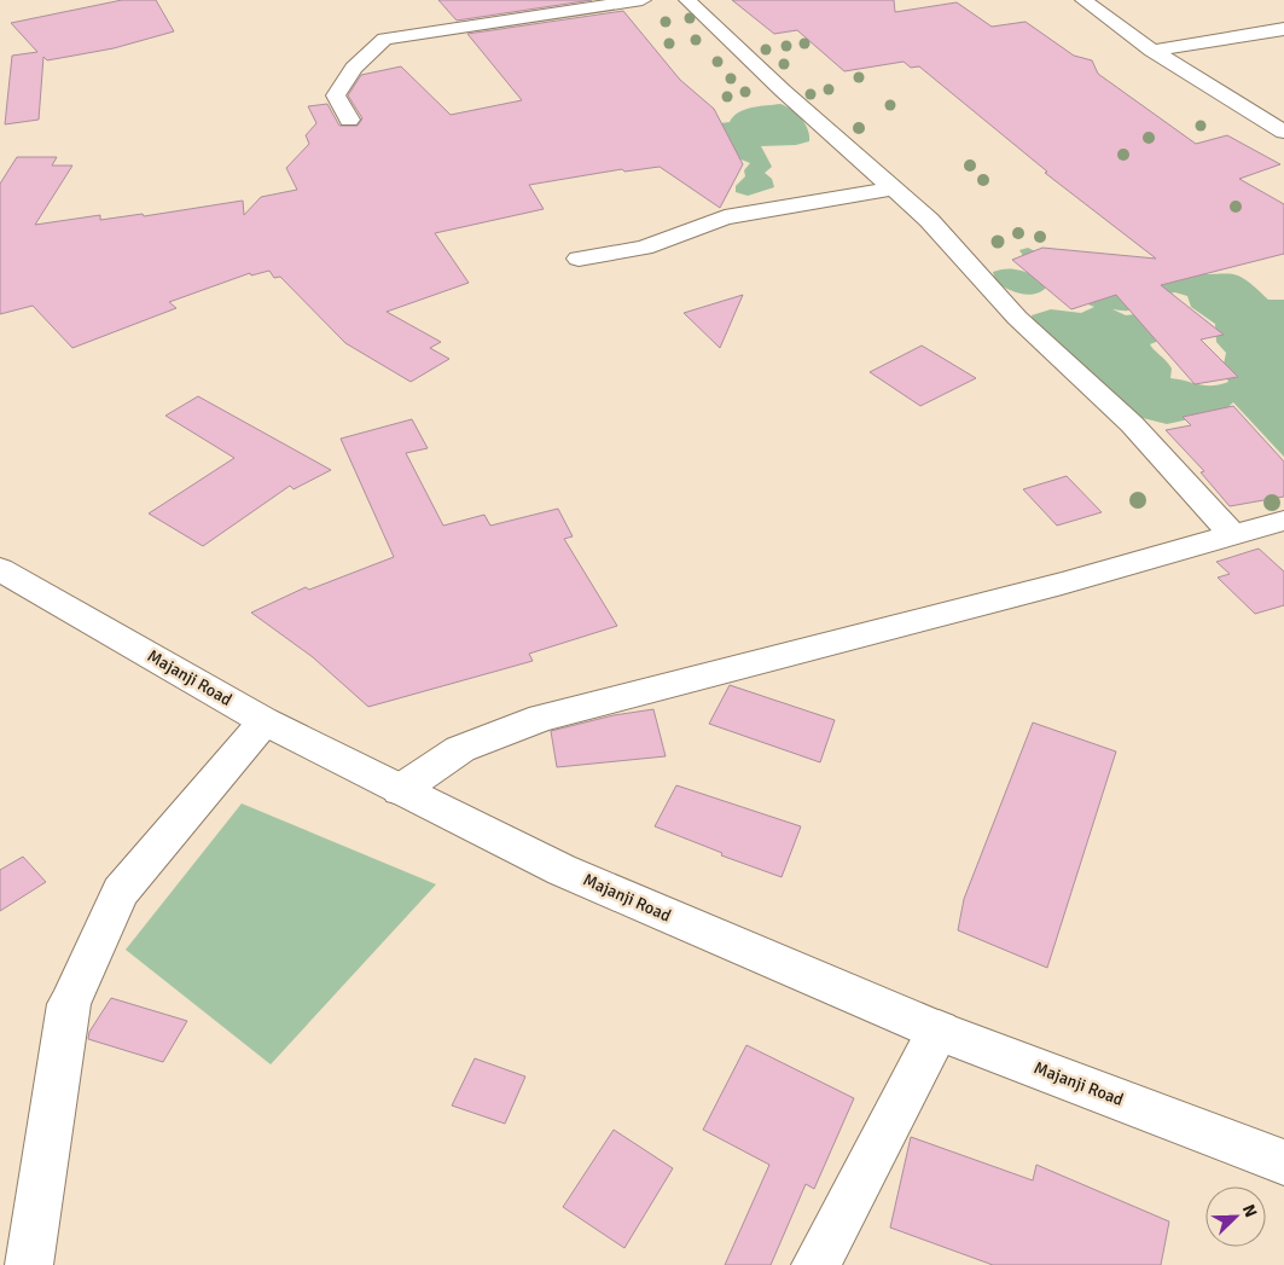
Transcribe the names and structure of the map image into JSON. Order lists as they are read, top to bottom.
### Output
{
  "streets": {
    "street": ["Majanji Road"]
  },
  "north": "top right"
}
